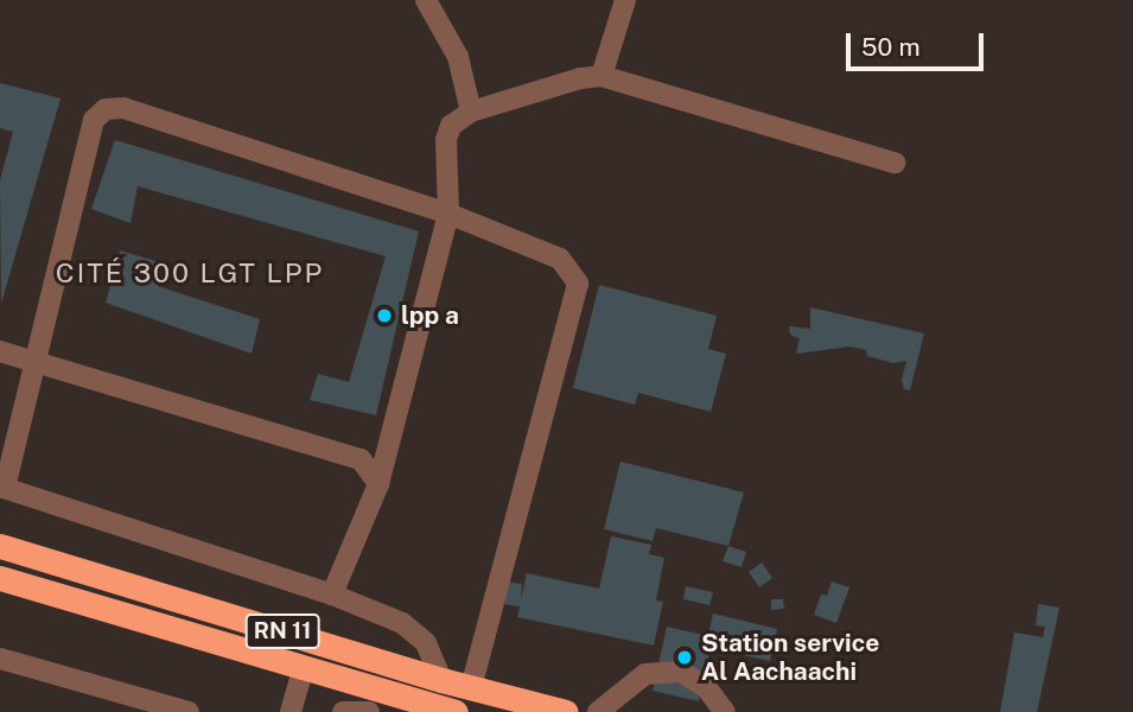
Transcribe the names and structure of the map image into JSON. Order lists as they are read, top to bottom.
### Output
{
  "streets": {
    "highway": ["RN 11"]
  },
  "districts": ["CITÉ 300 LGT LPP"],
  "places": ["lpp a", "Station service Al Aachaachi"],
  "scale_bar": "50 m"
}
